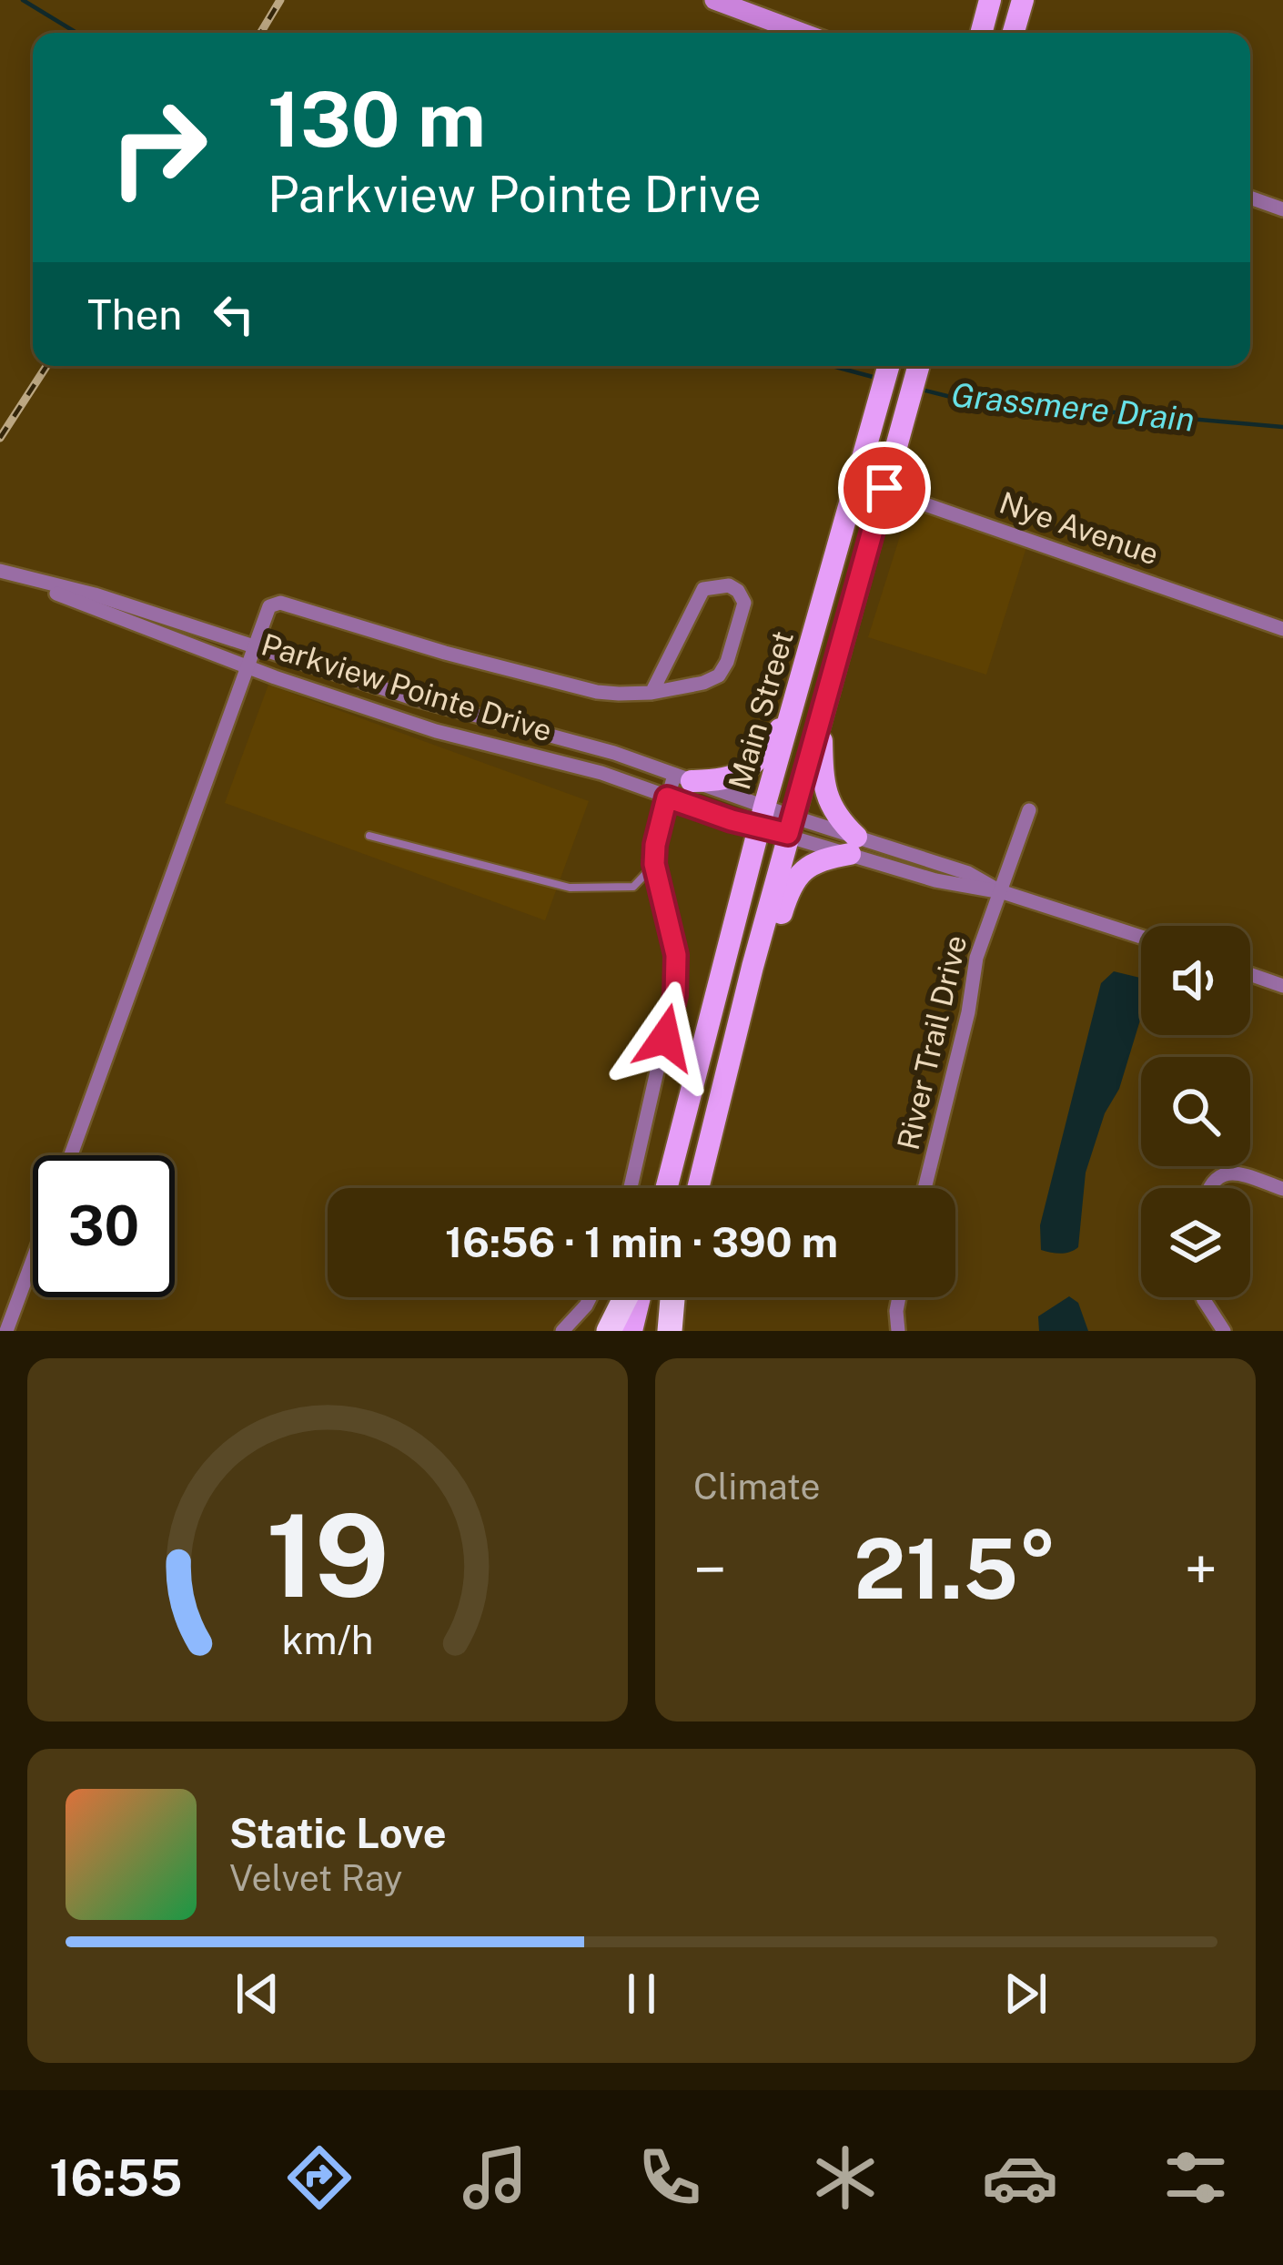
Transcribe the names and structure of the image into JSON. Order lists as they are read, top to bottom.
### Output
{
  "streets": {
    "main road": ["Main Street"],
    "street": ["Nye Avenue", "Parkview Pointe Drive", "River Trail Drive"]
  },
  "crossings": [
    ["Nye Avenue", "Main Street"],
    ["Parkview Pointe Drive", "Main Street"]
  ],
  "water": ["Grassmere Drain"],
  "page": {
    "turn": ["130 m", "Parkview Pointe Drive"],
    "then": "Then",
    "limit": "30",
    "trip": "16:56 · 1 min · 390 m",
    "tile": "Climate",
    "heat": ["−", "21.5°", "+"],
    "song": ["Static Love", "Velvet Ray"],
    "tabs": "16:55",
    "gauge": ["19", "km/h"]
  }
}
